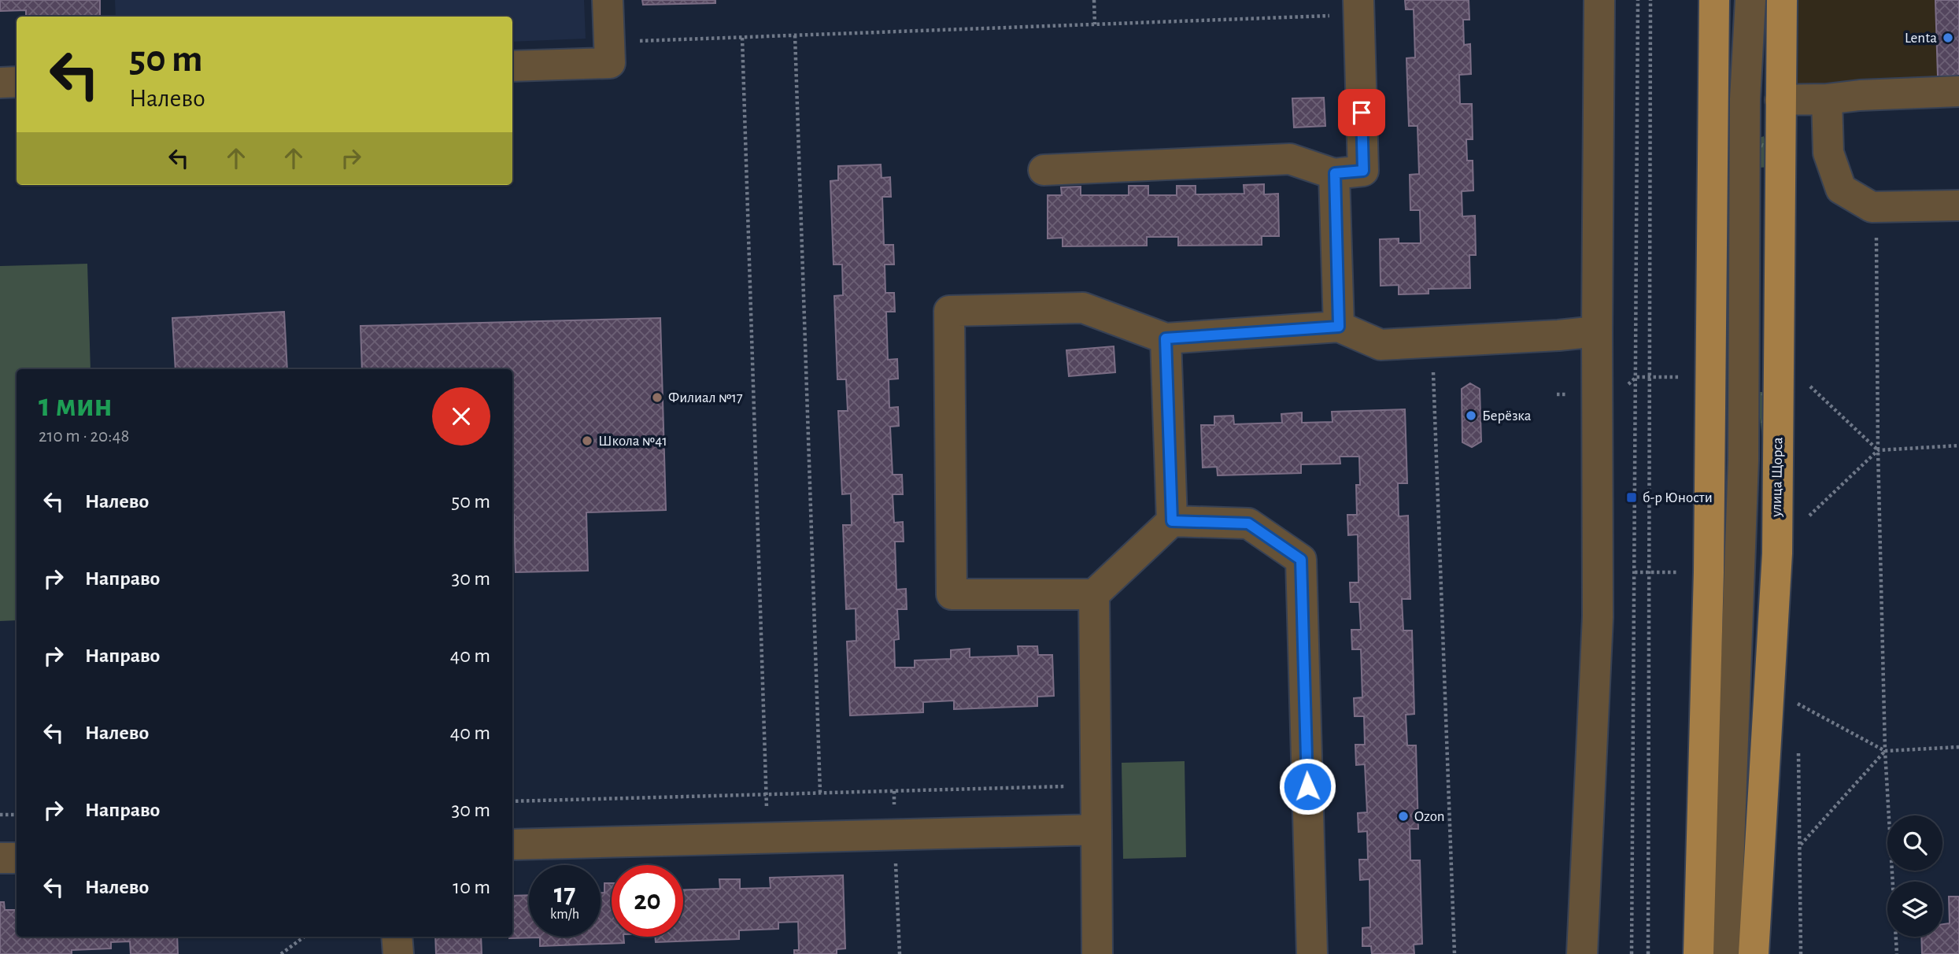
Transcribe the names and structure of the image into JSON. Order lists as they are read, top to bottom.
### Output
{
  "streets": {
    "main road": ["улица Щорса"]
  },
  "places": {
    "other": [
      "Lenta",
      "Филиал №17",
      "Берёзка",
      "Школа №41",
      "Ozon"
    ],
    "transit": ["б-р Юности"]
  },
  "page": {
    "turn": ["50 m", "Налево"],
    "heading": ["1 мин", "210 m · 20:48"],
    "list": [
      {
        "name": "Налево",
        "value": "50 m"
      },
      {
        "name": "Направо",
        "value": "30 m"
      },
      {
        "name": "Направо",
        "value": "40 m"
      },
      {
        "name": "Налево",
        "value": "40 m"
      },
      {
        "name": "Направо",
        "value": "30 m"
      },
      {
        "name": "Налево",
        "value": "10 m"
      }
    ],
    "speed": "17 km/h",
    "limit": "20"
  }
}
